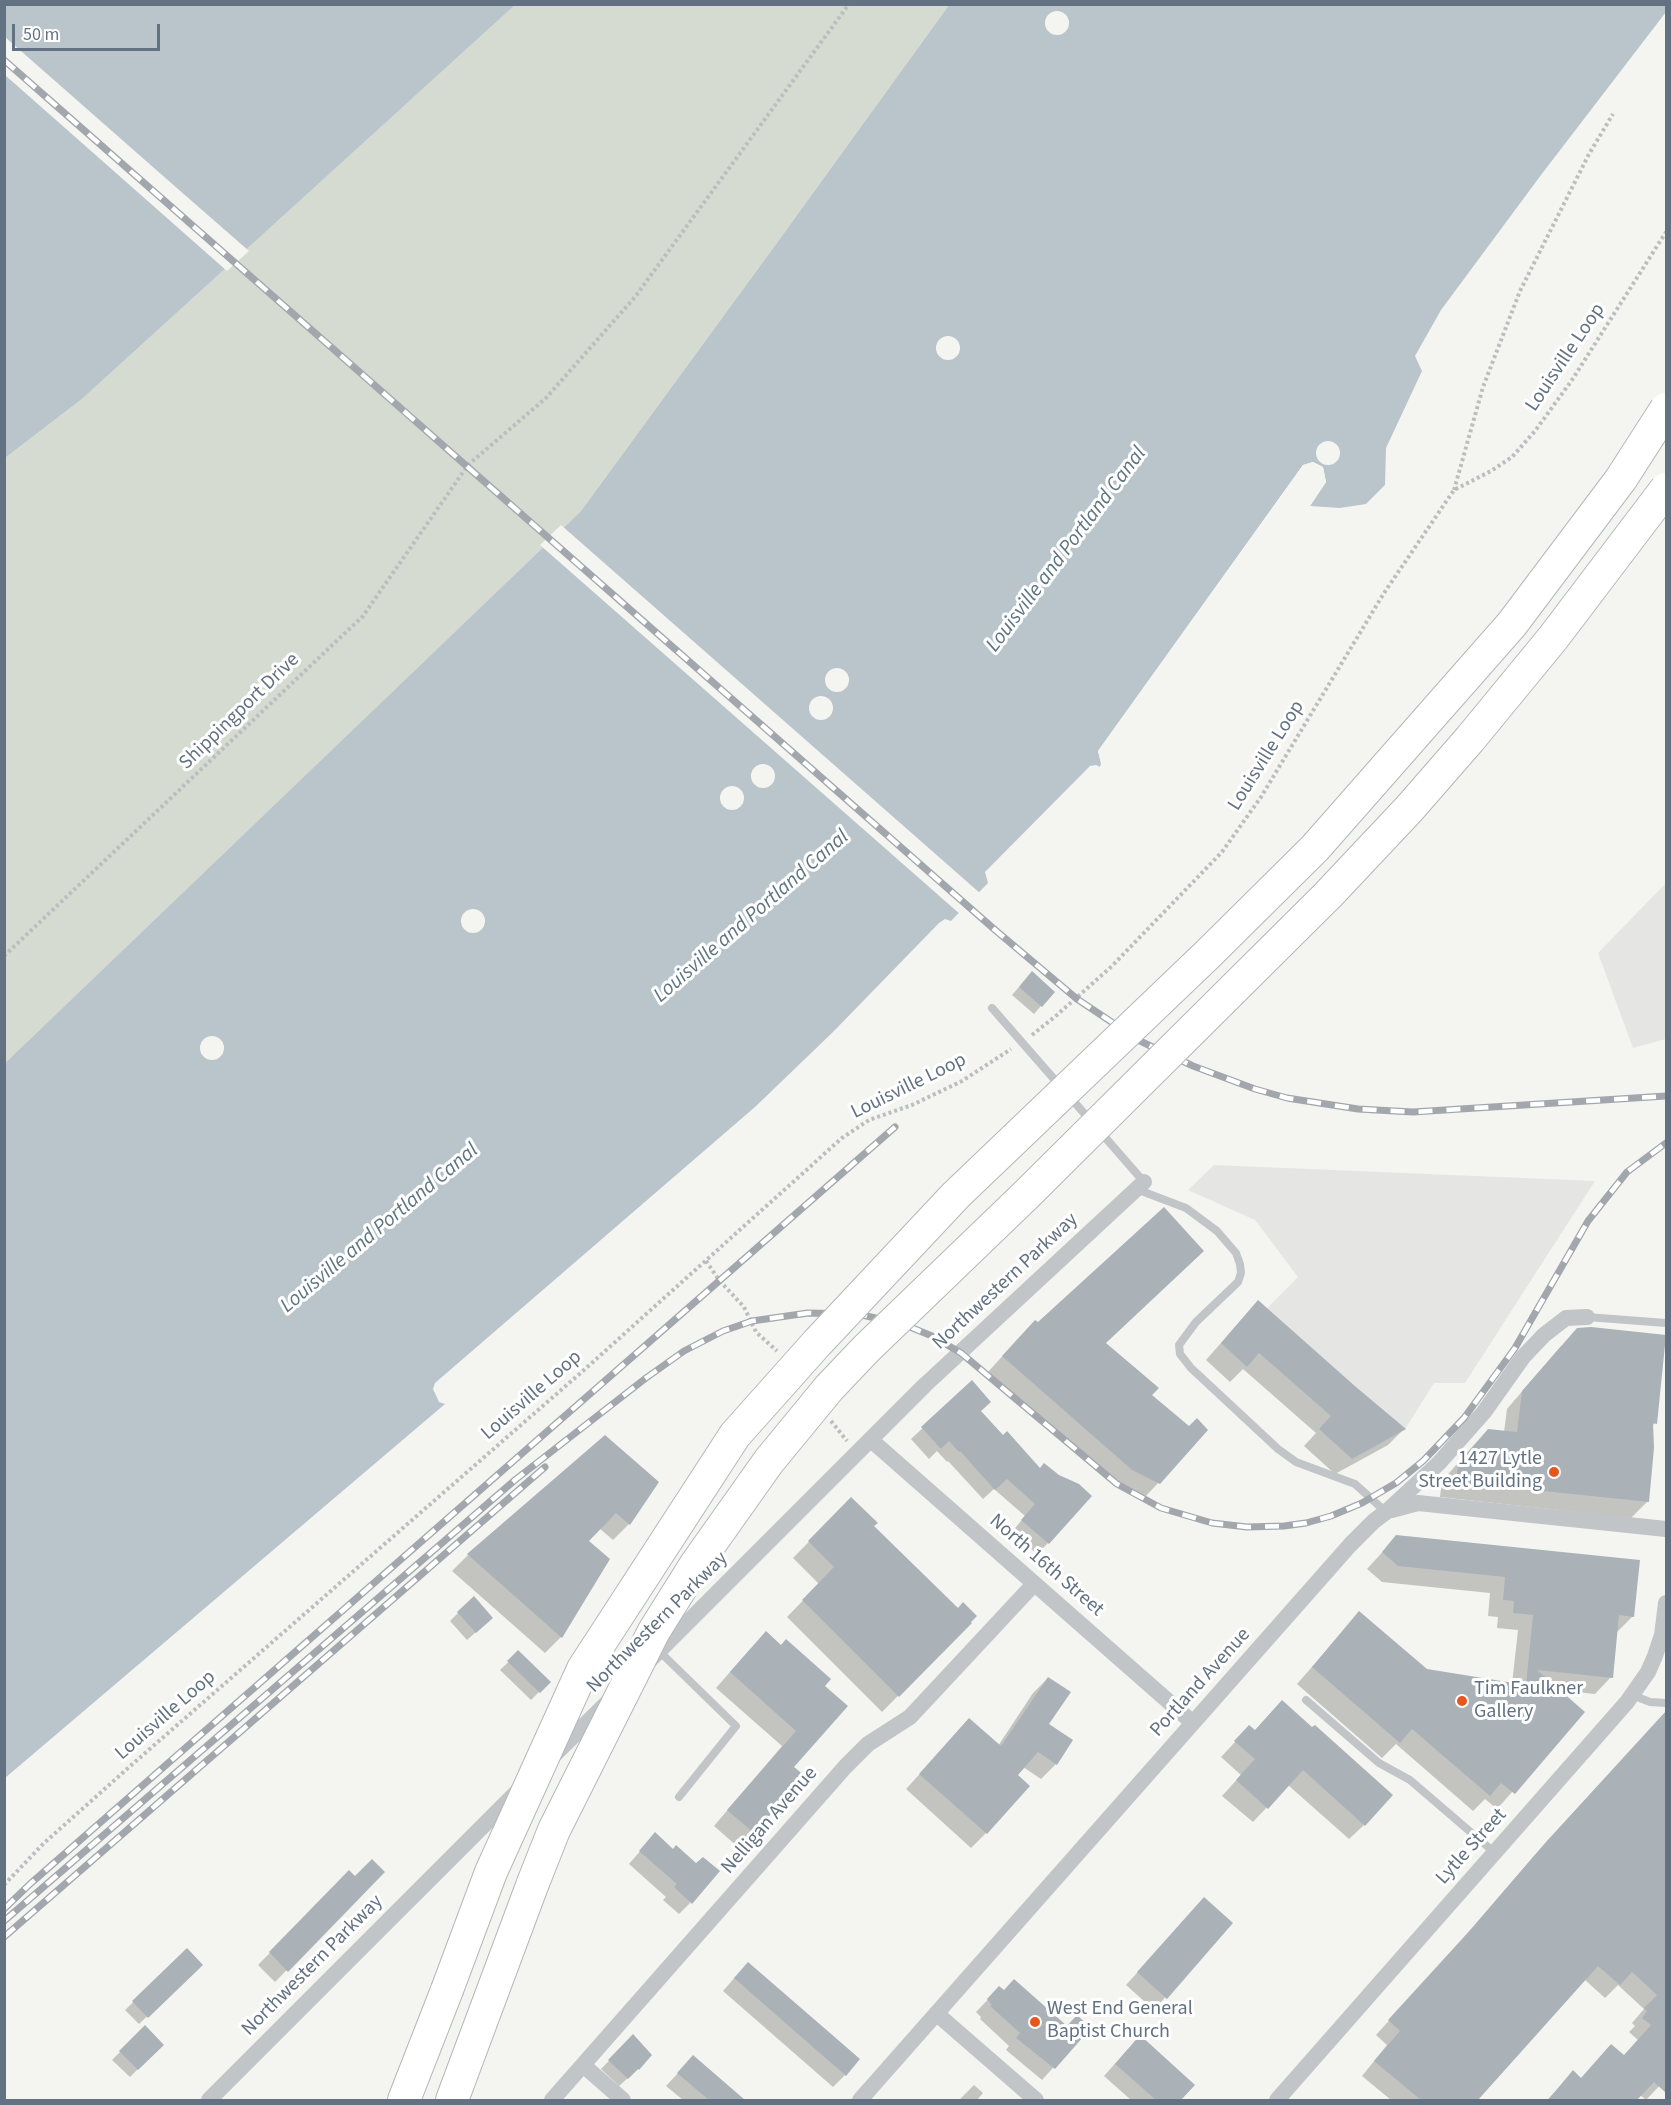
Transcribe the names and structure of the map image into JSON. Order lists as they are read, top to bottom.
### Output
{
  "streets": {
    "street": [
      "Northwestern Parkway",
      "North 16th Street",
      "Portland Avenue",
      "Nelligan Avenue",
      "Lytle Street"
    ],
    "path": ["Louisville Loop", "Shippingport Drive"]
  },
  "crossings": [
    ["Northwestern Parkway", "North 16th Street"],
    ["North 16th Street", "Portland Avenue"],
    ["North 16th Street", "Nelligan Avenue"]
  ],
  "water": ["Louisville and Portland Canal"],
  "places": ["1427 Lytle Street Building", "Tim Faulkner Gallery", "West End General Baptist Church"],
  "scale_bar": "50 m"
}
